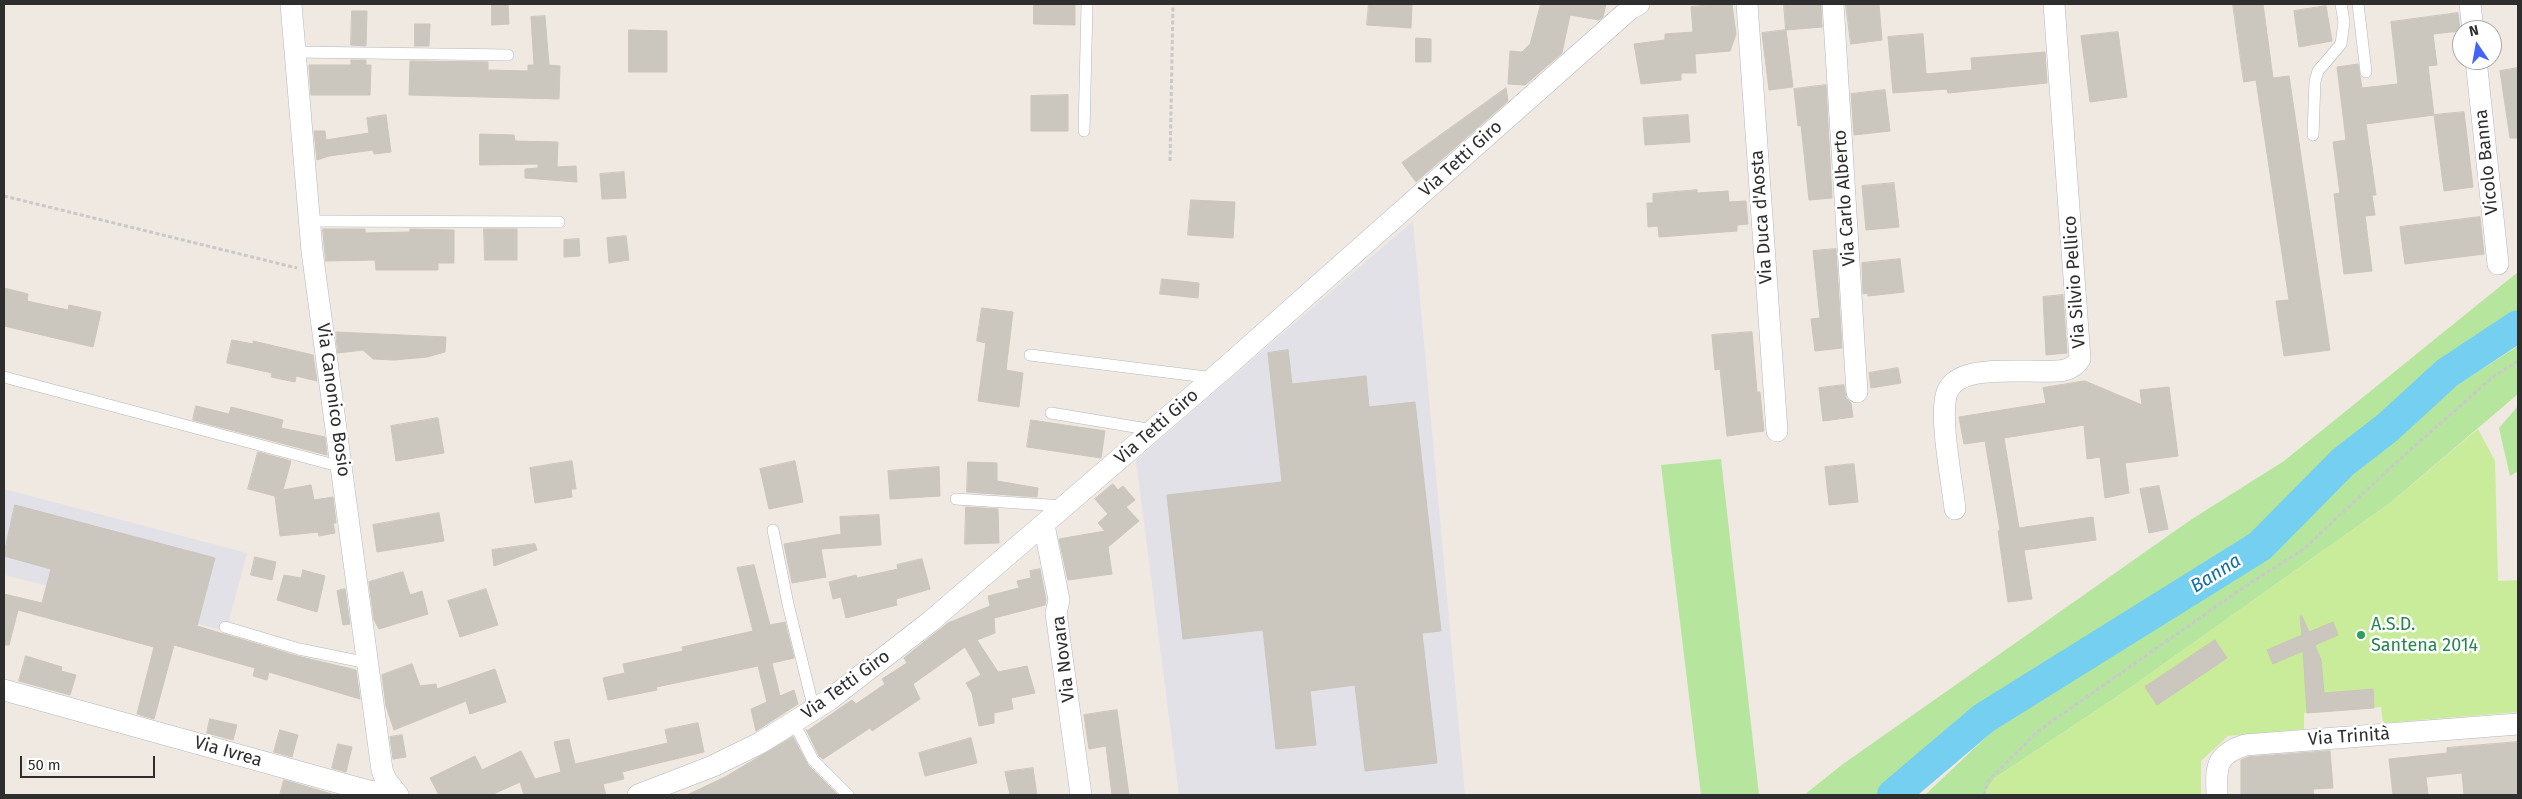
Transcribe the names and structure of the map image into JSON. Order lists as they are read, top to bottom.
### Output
{
  "streets": {
    "street": [
      "Via Tetti Giro",
      "Vicolo Banna",
      "Via Carlo Alberto",
      "Via Duca d'Aosta",
      "Via Silvio Pellico",
      "Via Canonico Bosio",
      "Via Novara",
      "Via Trinità",
      "Via Ivrea"
    ]
  },
  "crossings": [
    ["Via Tetti Giro", "Via Novara"],
    ["Via Canonico Bosio", "Via Ivrea"]
  ],
  "water": ["Banna"],
  "places": ["A.S.D. Santena 2014"],
  "scale_bar": "50 m",
  "north": "top"
}
